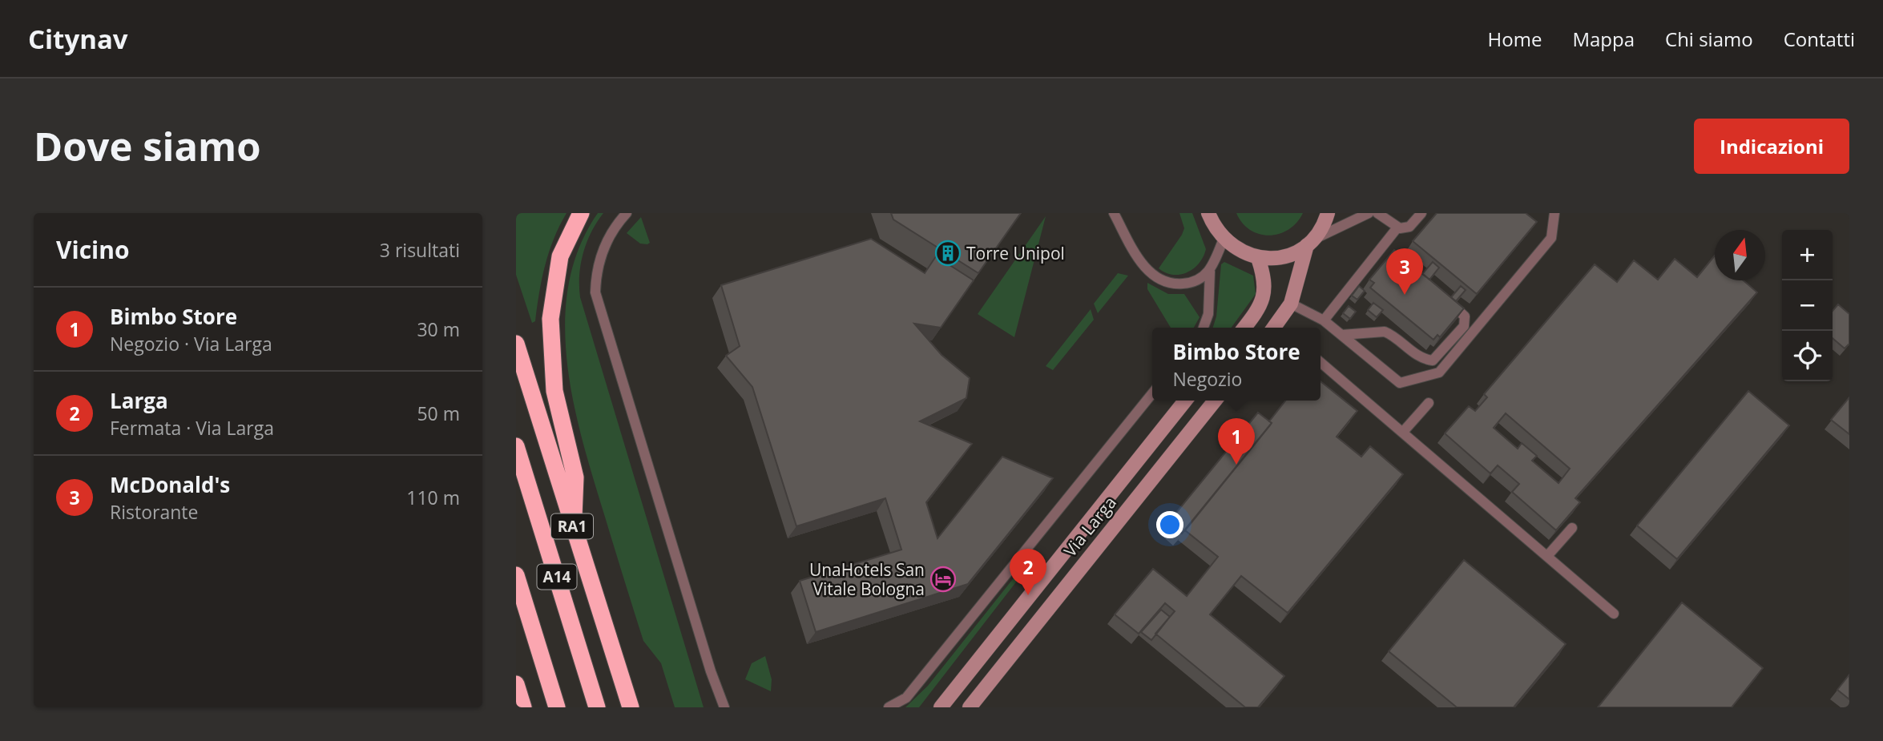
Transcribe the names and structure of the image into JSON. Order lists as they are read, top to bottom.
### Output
{
  "streets": {
    "highway": ["RA1", "A14"],
    "main road": ["Via Larga"]
  },
  "places": {
    "building": ["Torre Unipol"],
    "hotel": ["UnaHotels San Vitale Bologna"]
  },
  "north": "top",
  "page": {
    "header": "Citynav",
    "nav": [
      "Home",
      "Mappa",
      "Chi siamo",
      "Contatti"
    ],
    "buttons": "Indicazioni",
    "title": "Dove siamo",
    "heading": ["Vicino", "3 risultati"],
    "map_buttons": ["+", "−"],
    "pins": ["3", "1", "2"],
    "list": [
      {
        "mark": "1",
        "name": "Bimbo Store",
        "note": "Negozio · Via Larga",
        "value": "30 m"
      },
      {
        "mark": "2",
        "name": "Larga",
        "note": "Fermata · Via Larga",
        "value": "50 m"
      },
      {
        "mark": "3",
        "name": "McDonald's",
        "note": "Ristorante",
        "value": "110 m"
      }
    ],
    "popup": ["Bimbo Store", "Negozio"]
  }
}
